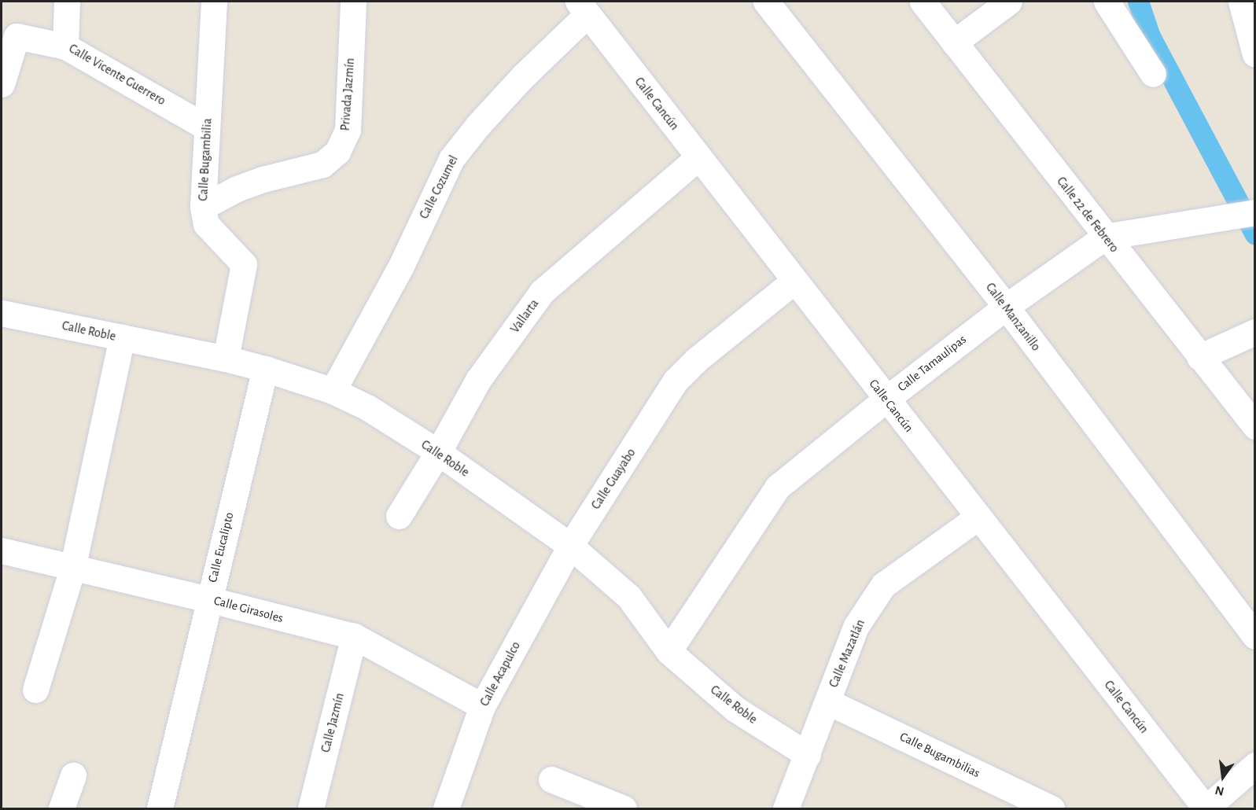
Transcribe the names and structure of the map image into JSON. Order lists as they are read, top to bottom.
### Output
{
  "streets": {
    "street": [
      "Calle Vicente Guerrero",
      "Privada Jazmín",
      "Calle Cancún",
      "Calle Bugambilia",
      "Calle Cozumel",
      "Calle 22 de Febrero",
      "Vallarta",
      "Calle Manzanillo",
      "Calle Roble",
      "Calle Tamaulipas",
      "Calle Guayabo",
      "Calle Eucalipto",
      "Calle Girasoles",
      "Calle Mazatlán",
      "Calle Acapulco",
      "Calle Jazmín",
      "Calle Bugambilias"
    ]
  },
  "crossings": [
    ["Calle Vicente Guerrero", "Calle Bugambilia"],
    ["Privada Jazmín", "Calle Bugambilia"],
    ["Calle Cancún", "Calle Cozumel"],
    ["Calle Cancún", "Vallarta"],
    ["Calle Cancún", "Calle Tamaulipas"],
    ["Calle Cancún", "Calle Guayabo"],
    ["Calle Cancún", "Calle Mazatlán"],
    ["Calle Bugambilia", "Calle Roble"],
    ["Calle Cozumel", "Calle Roble"],
    ["Calle 22 de Febrero", "Calle Tamaulipas"],
    ["Vallarta", "Calle Roble"],
    ["Calle Manzanillo", "Calle Tamaulipas"],
    ["Calle Roble", "Calle Tamaulipas"],
    ["Calle Roble", "Calle Guayabo"],
    ["Calle Roble", "Calle Eucalipto"],
    ["Calle Roble", "Calle Mazatlán"],
    ["Calle Roble", "Calle Acapulco"],
    ["Calle Guayabo", "Calle Acapulco"],
    ["Calle Eucalipto", "Calle Girasoles"],
    ["Calle Girasoles", "Calle Acapulco"],
    ["Calle Girasoles", "Calle Jazmín"],
    ["Calle Mazatlán", "Calle Bugambilias"]
  ],
  "north": "bottom"
}
